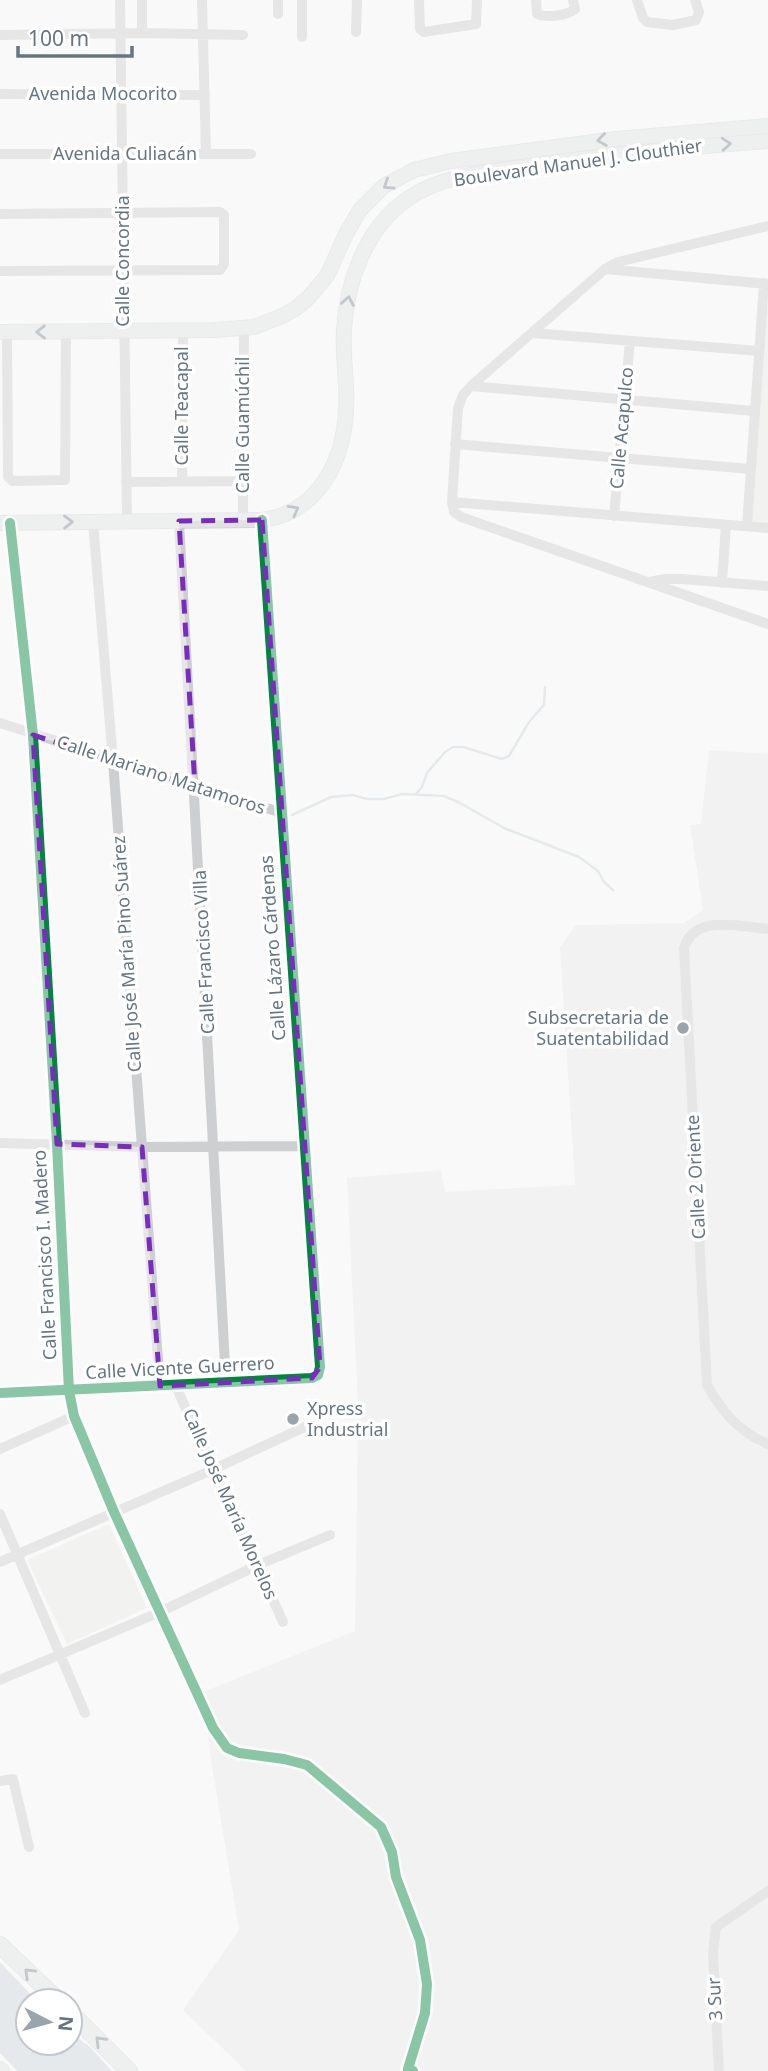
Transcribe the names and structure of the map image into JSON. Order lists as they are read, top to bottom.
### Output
{
  "streets": {
    "main road": ["Boulevard Manuel J. Clouthier"],
    "street": [
      "Avenida Mocorito",
      "Avenida Culiacán",
      "Calle Concordia",
      "Calle Teacapal",
      "Calle Guamúchil",
      "Calle Acapulco",
      "Calle Mariano Matamoros",
      "Calle Lázaro Cárdenas",
      "Calle Francisco Villa",
      "Calle José María Pino Suárez",
      "Calle 2 Oriente",
      "Calle Francisco I. Madero",
      "Calle Vicente Guerrero",
      "Calle José María Morelos",
      "3 Sur"
    ]
  },
  "crossings": [
    ["Avenida Mocorito", "Calle Concordia"],
    ["Avenida Culiacán", "Calle Concordia"],
    ["Boulevard Manuel J. Clouthier", "Calle Concordia"],
    ["Boulevard Manuel J. Clouthier", "Calle Teacapal"],
    ["Boulevard Manuel J. Clouthier", "Calle Guamúchil"],
    ["Boulevard Manuel J. Clouthier", "Calle Lázaro Cárdenas"],
    ["Boulevard Manuel J. Clouthier", "Calle Francisco Villa"],
    ["Boulevard Manuel J. Clouthier", "Calle José María Pino Suárez"],
    ["Boulevard Manuel J. Clouthier", "Calle Francisco I. Madero"],
    ["Calle Mariano Matamoros", "Calle Lázaro Cárdenas"],
    ["Calle Mariano Matamoros", "Calle Francisco Villa"],
    ["Calle Mariano Matamoros", "Calle José María Pino Suárez"],
    ["Calle Mariano Matamoros", "Calle Francisco I. Madero"],
    ["Calle Lázaro Cárdenas", "Calle Vicente Guerrero"],
    ["Calle Francisco Villa", "Calle Vicente Guerrero"],
    ["Calle José María Pino Suárez", "Calle Vicente Guerrero"],
    ["Calle Francisco I. Madero", "Calle Vicente Guerrero"],
    ["Calle Vicente Guerrero", "Calle José María Morelos"]
  ],
  "places": ["Subsecretaria de Suatentabilidad", "Xpress Industrial"],
  "scale_bar": "100 m",
  "north": "right"
}
